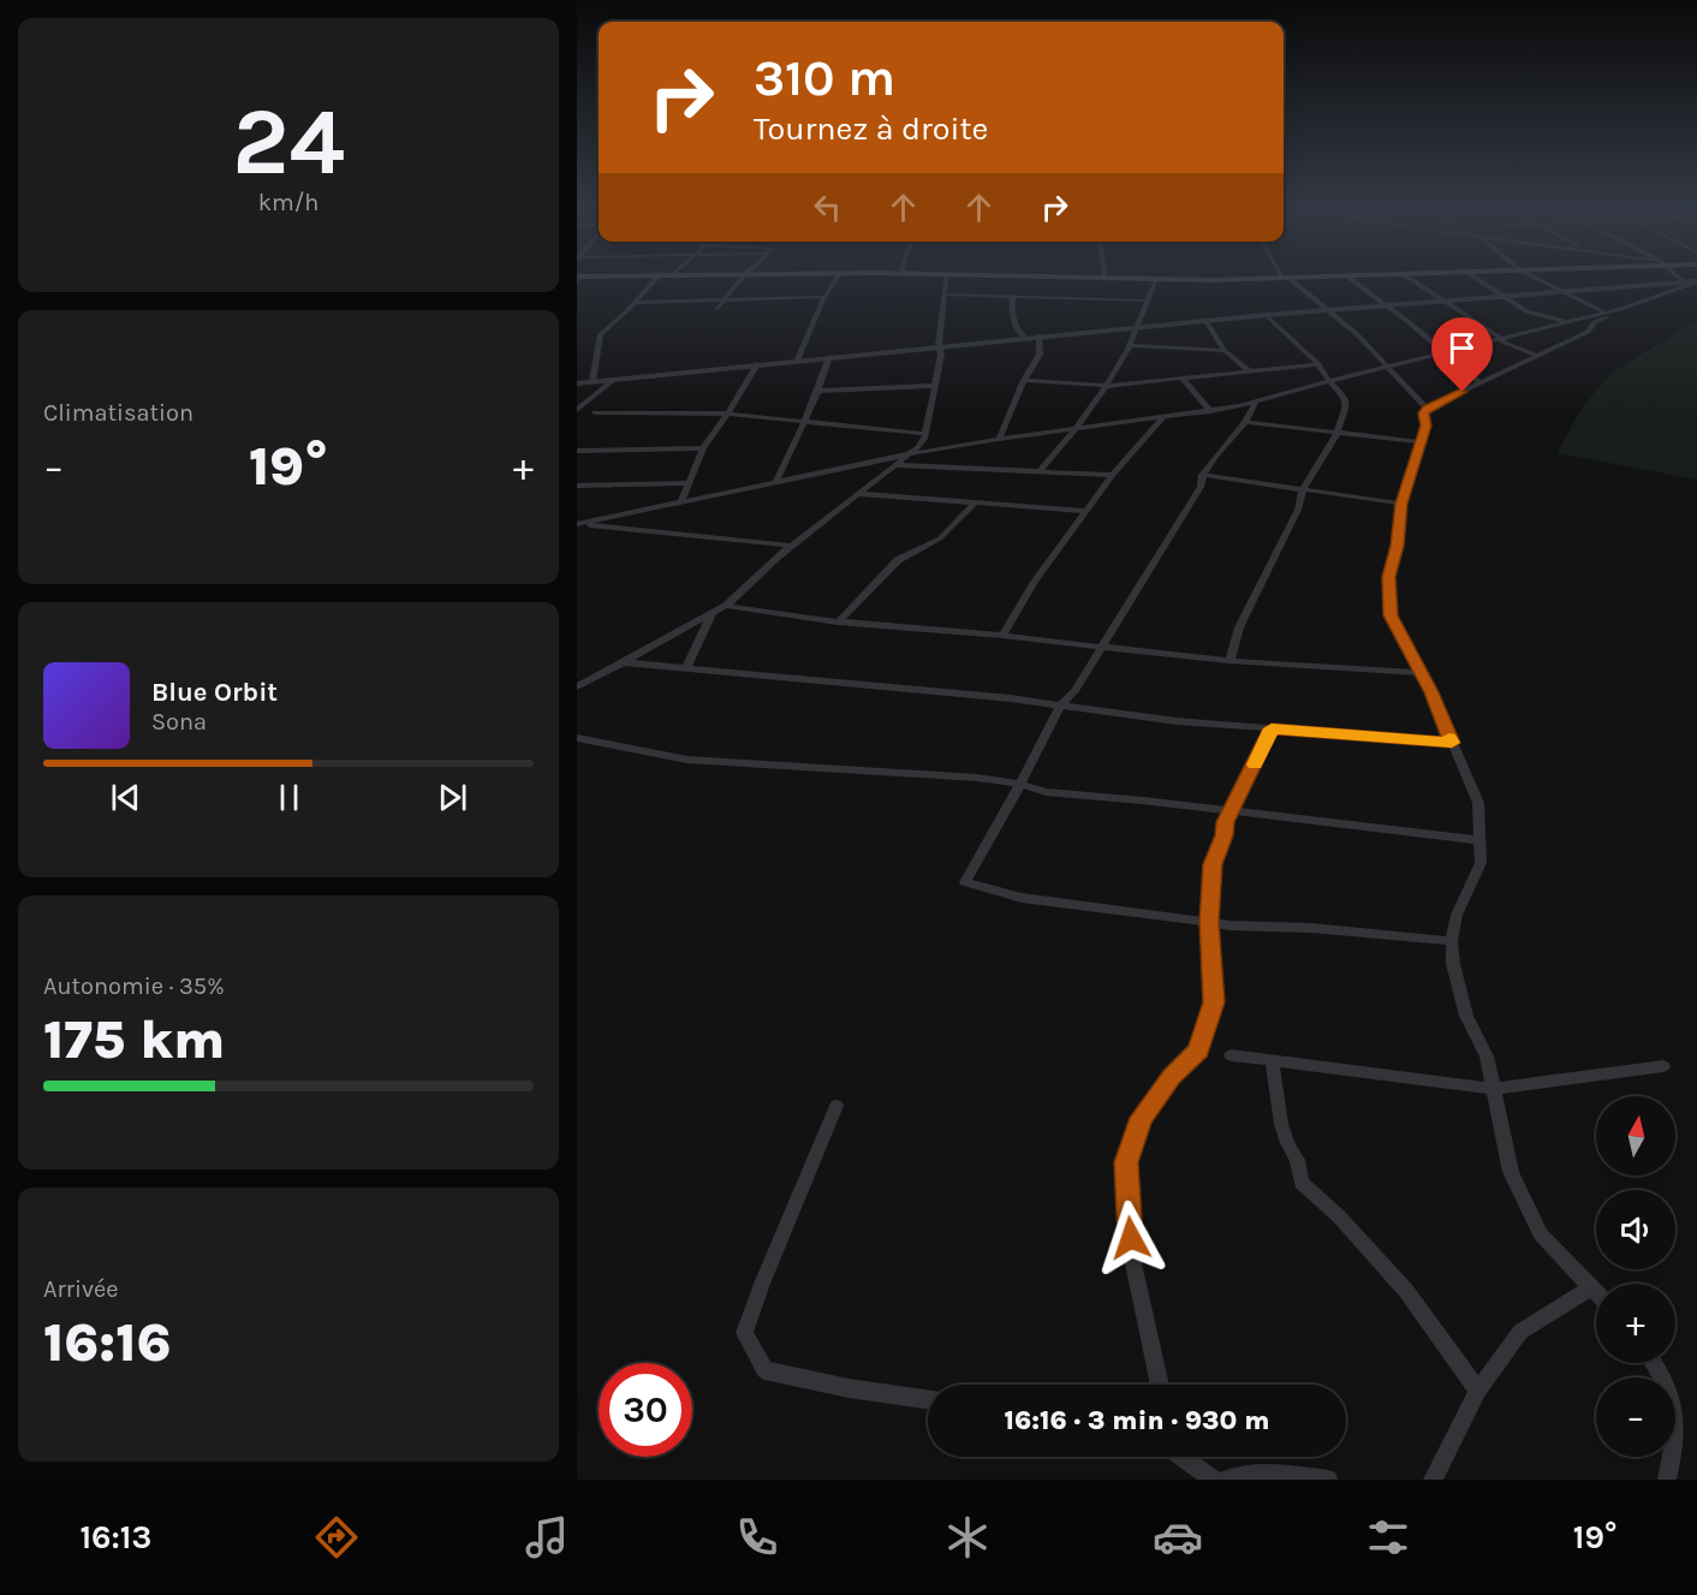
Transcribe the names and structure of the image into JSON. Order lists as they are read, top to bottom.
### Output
{
  "north": "top",
  "page": {
    "tile": [
      ["24", "km/h"],
      "Climatisation",
      ["Autonomie · 35%", "175 km"],
      ["Arrivée", "16:16"]
    ],
    "turn": ["310 m", "Tournez à droite"],
    "heat": ["−", "19°", "+"],
    "song": ["Blue Orbit", "Sona"],
    "map_buttons": ["+", "−"],
    "limit": "30",
    "trip": "16:16 · 3 min · 930 m",
    "tabs": ["16:13", "19°"]
  }
}
